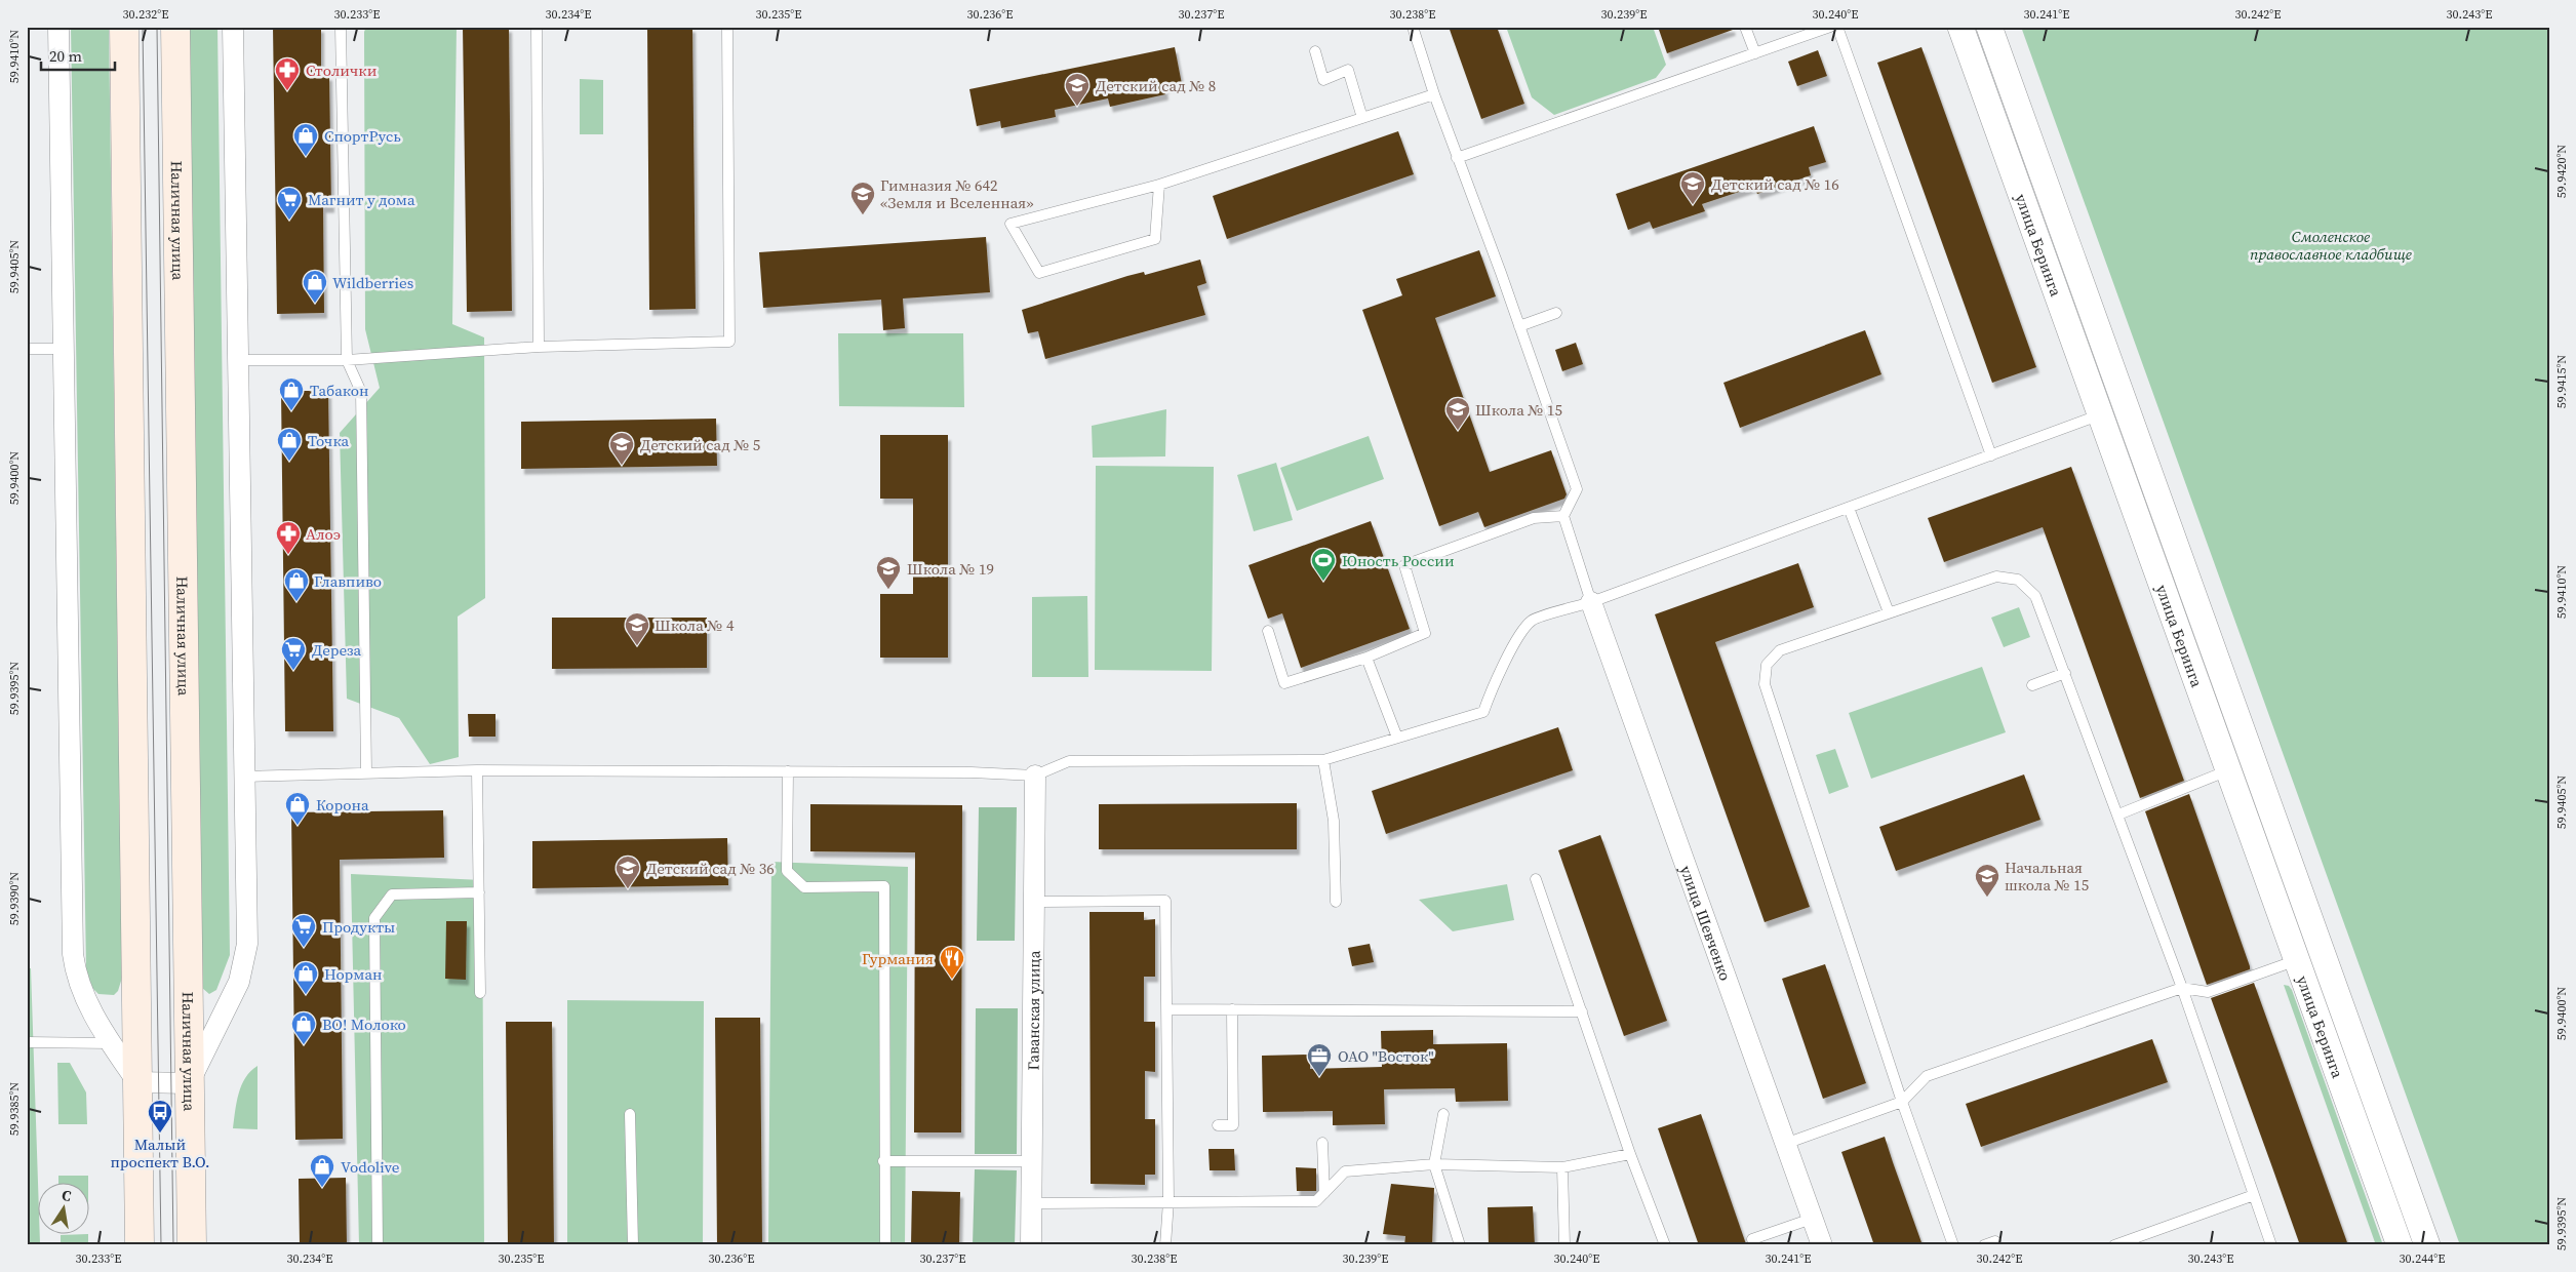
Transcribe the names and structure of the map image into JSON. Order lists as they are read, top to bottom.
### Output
{
  "streets": {
    "main road": ["Наличная улица"],
    "street": ["улица Беринга", "улица Шевченко", "Гаванская улица"]
  },
  "parks": ["Смоленское православное кладбище"],
  "places": {
    "pharmacy": ["Столички", "Алоэ"],
    "school or university": [
      "Детский сад № 8",
      "Детский сад № 16",
      "Гимназия № 642 «Земля и Вселенная»",
      "Школа № 15",
      "Детский сад № 5",
      "Школа № 19",
      "Школа № 4",
      "Детский сад № 36",
      "Начальная школа № 15"
    ],
    "shop": [
      "СпортРусь",
      "Wildberries",
      "Табакон",
      "Точка",
      "Главпиво",
      "Корона",
      "Норман",
      "ВО! Молоко",
      "Vodolive"
    ],
    "supermarket": ["Магнит у дома", "Дереза", "Продукты"],
    "sports": ["Юность России"],
    "restaurant": ["Гурмания"],
    "office": ["ОАО \"Восток\""],
    "bus stop": ["Малый проспект В.О."]
  },
  "scale_bar": "20 m",
  "north": "top",
  "coordinates": [
    "30.232°E",
    "30.233°E",
    "30.234°E",
    "30.235°E",
    "30.236°E",
    "30.237°E",
    "30.238°E",
    "30.239°E",
    "30.240°E",
    "30.241°E",
    "30.242°E",
    "30.243°E",
    "59.9410°N",
    "59.9420°N",
    "59.9405°N",
    "59.9415°N",
    "59.9400°N",
    "59.9395°N",
    "59.9390°N",
    "59.9385°N",
    "30.244°E"
  ]
}
